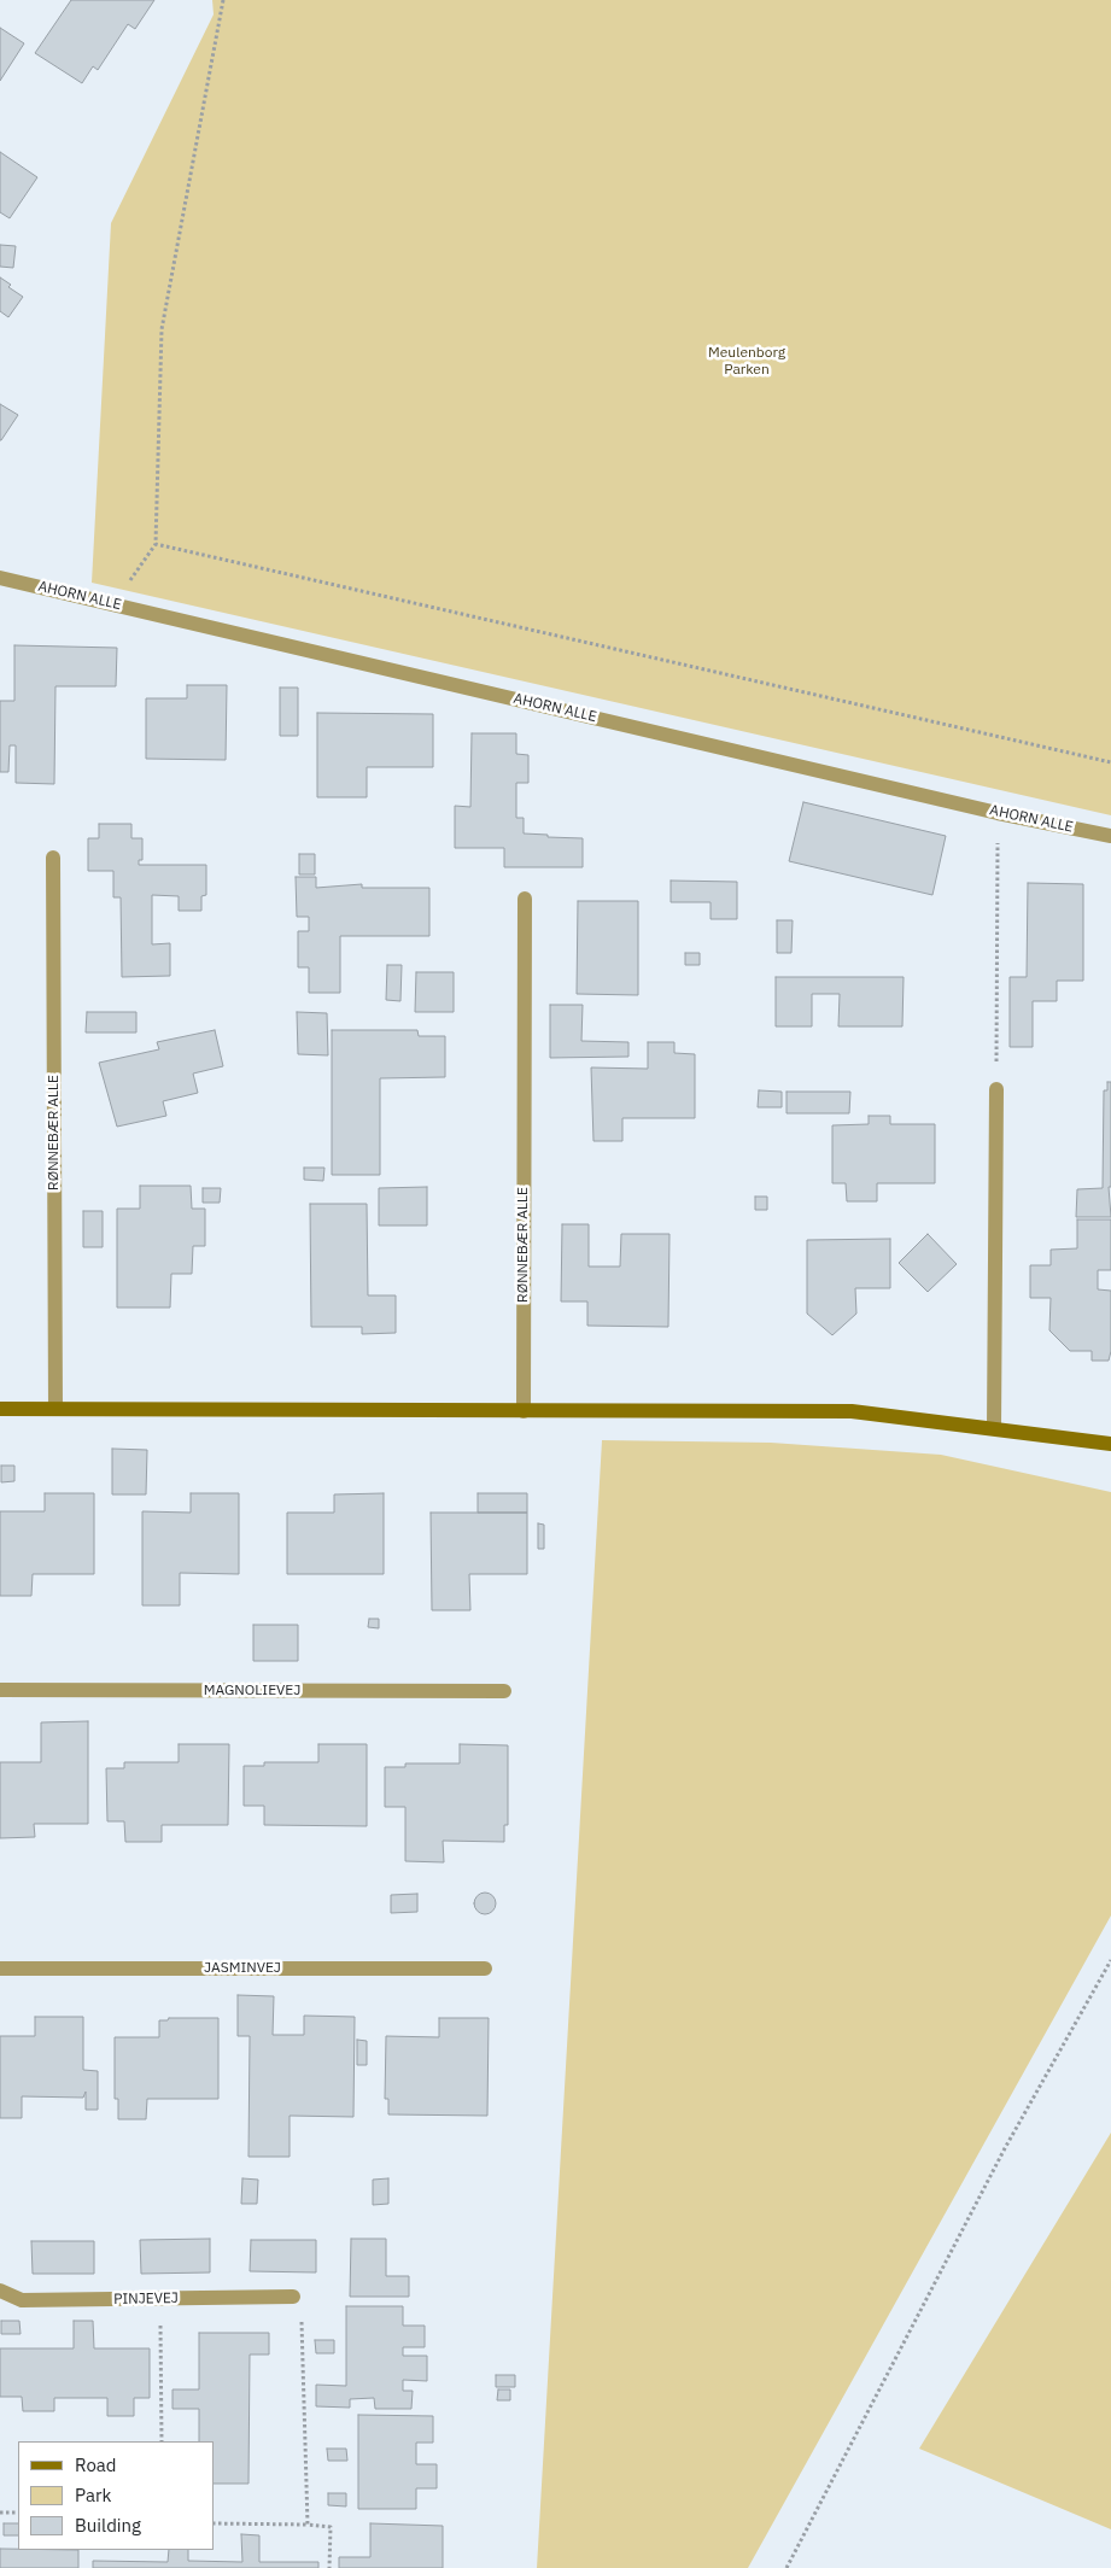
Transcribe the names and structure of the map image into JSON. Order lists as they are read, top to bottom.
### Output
{
  "streets": {
    "street": [
      "AHORN ALLE",
      "RØNNEBÆR ALLE",
      "MAGNOLIEVEJ",
      "JASMINVEJ",
      "PINJEVEJ"
    ]
  },
  "parks": ["Meulenborg Parken"],
  "legend": ["Road", "Park", "Building"]
}
